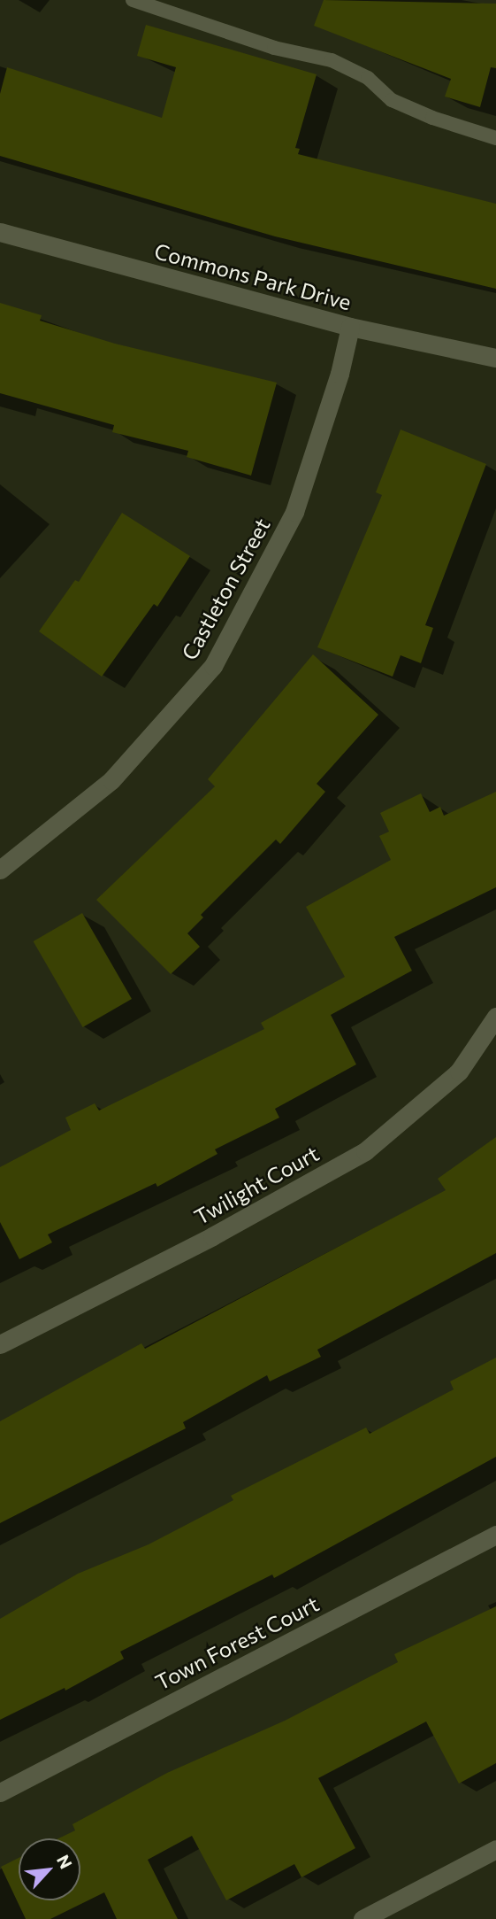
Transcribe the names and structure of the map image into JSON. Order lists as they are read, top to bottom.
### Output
{
  "streets": {
    "street": [
      "Commons Park Drive",
      "Castleton Street",
      "Twilight Court",
      "Town Forest Court"
    ]
  },
  "crossings": [
    ["Commons Park Drive", "Castleton Street"]
  ],
  "north": "top right"
}
